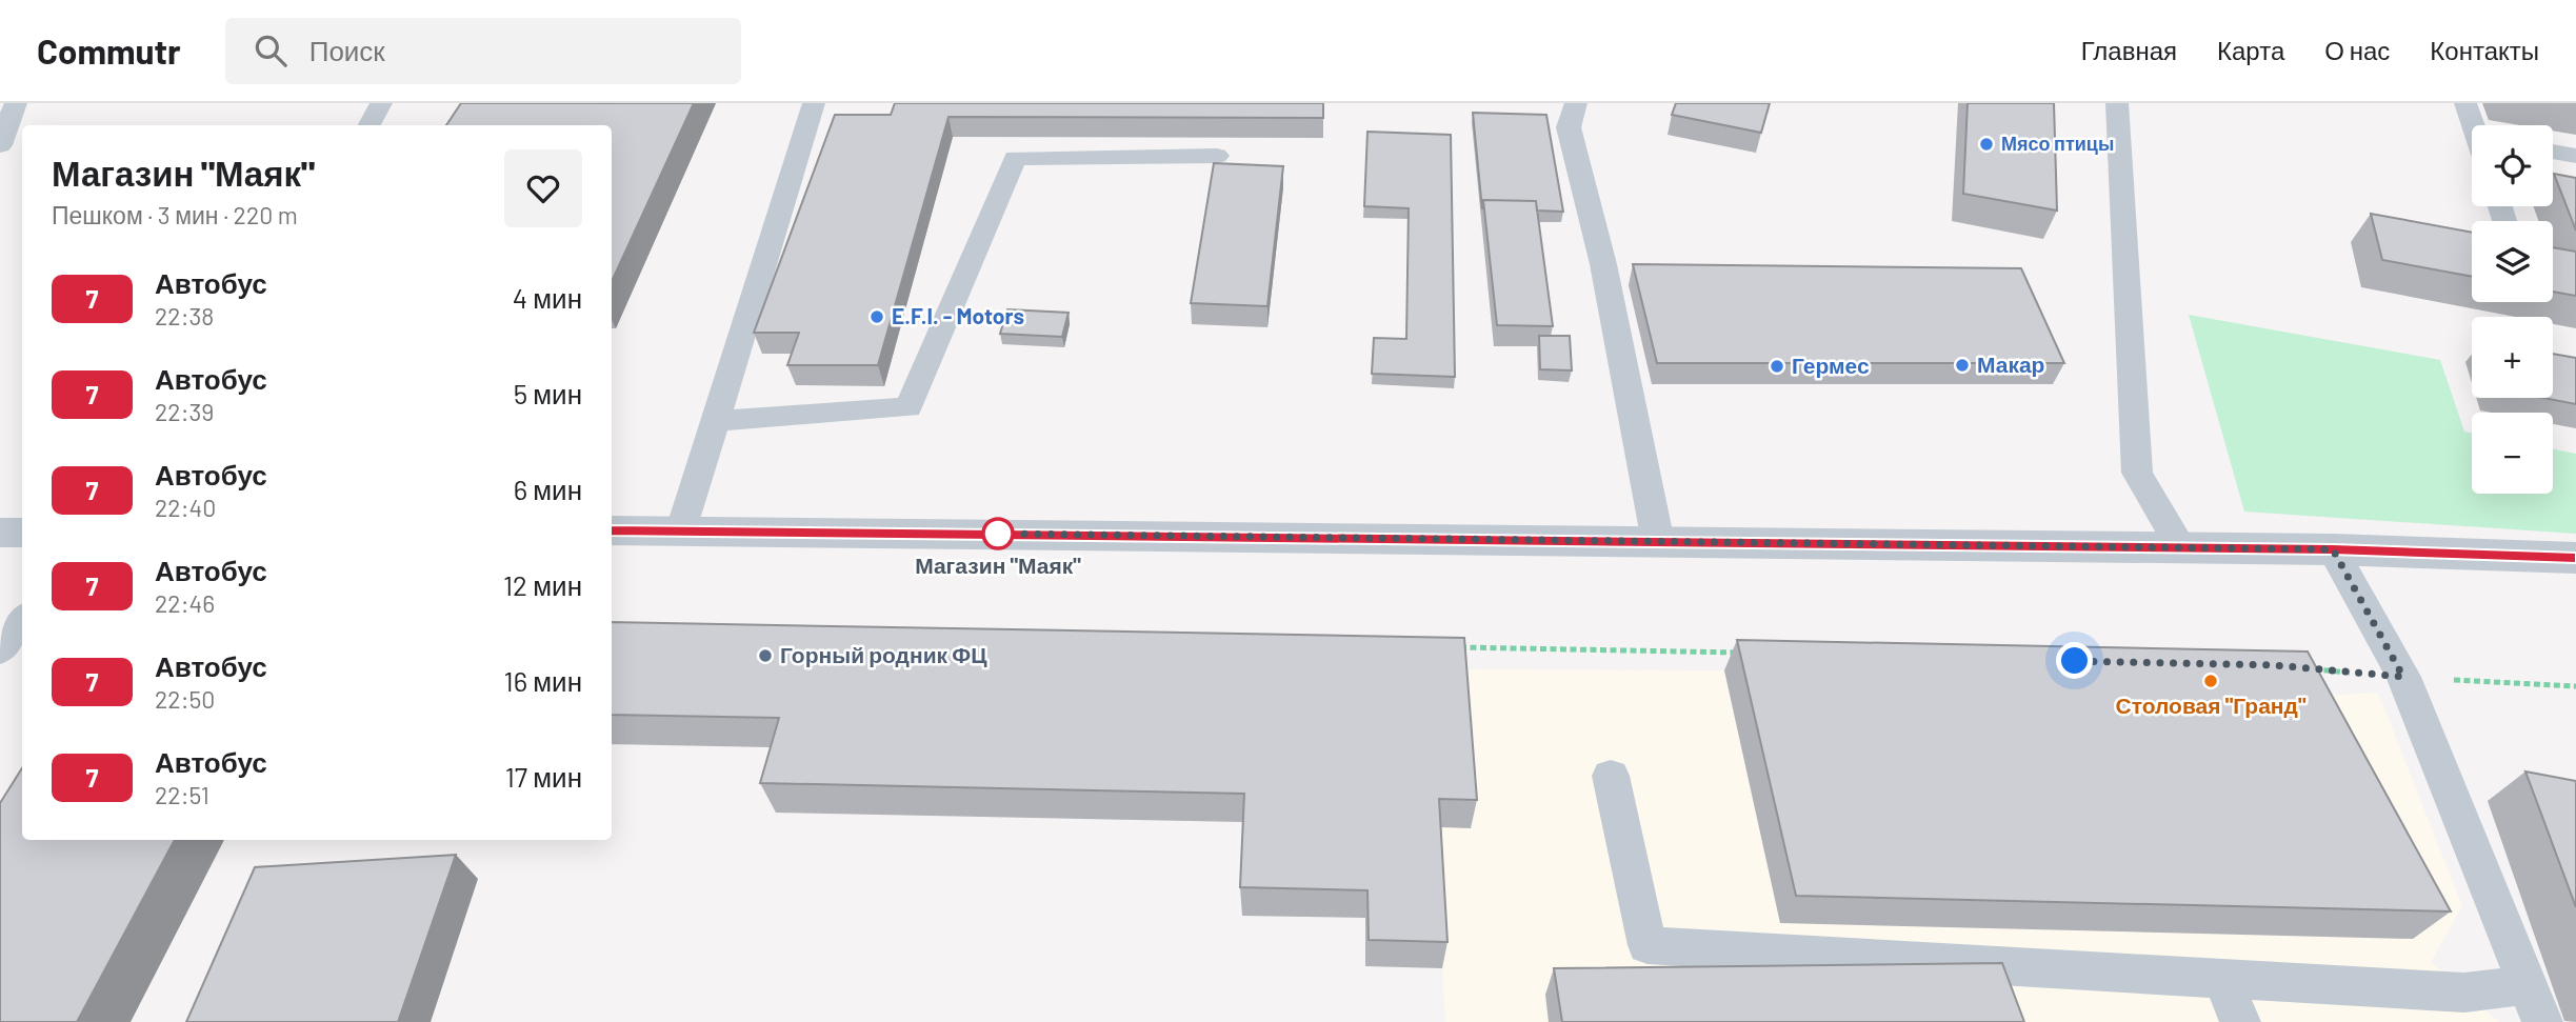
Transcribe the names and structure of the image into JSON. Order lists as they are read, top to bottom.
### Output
{
  "places": [
    "Мясо птицы",
    "E.F.I. - Motors",
    "Макар",
    "Гермес",
    "Магазин \"Маяк\"",
    "Горный родник ФЦ",
    "Столовая \"Гранд\""
  ],
  "lines": ["bus line 7"],
  "page": {
    "header": "Commutr",
    "search": "Поиск",
    "nav": [
      "Главная",
      "Карта",
      "О нас",
      "Контакты"
    ],
    "map_buttons": ["+", "−"],
    "heading": ["Магазин \"Маяк\"", "Пешком · 3 мин · 220 m"],
    "list": [
      {
        "mark": "7",
        "name": "Автобус",
        "note": "22:38",
        "value": "4 мин"
      },
      {
        "mark": "7",
        "name": "Автобус",
        "note": "22:39",
        "value": "5 мин"
      },
      {
        "mark": "7",
        "name": "Автобус",
        "note": "22:40",
        "value": "6 мин"
      },
      {
        "mark": "7",
        "name": "Автобус",
        "note": "22:46",
        "value": "12 мин"
      },
      {
        "mark": "7",
        "name": "Автобус",
        "note": "22:50",
        "value": "16 мин"
      },
      {
        "mark": "7",
        "name": "Автобус",
        "note": "22:51",
        "value": "17 мин"
      }
    ]
  }
}
